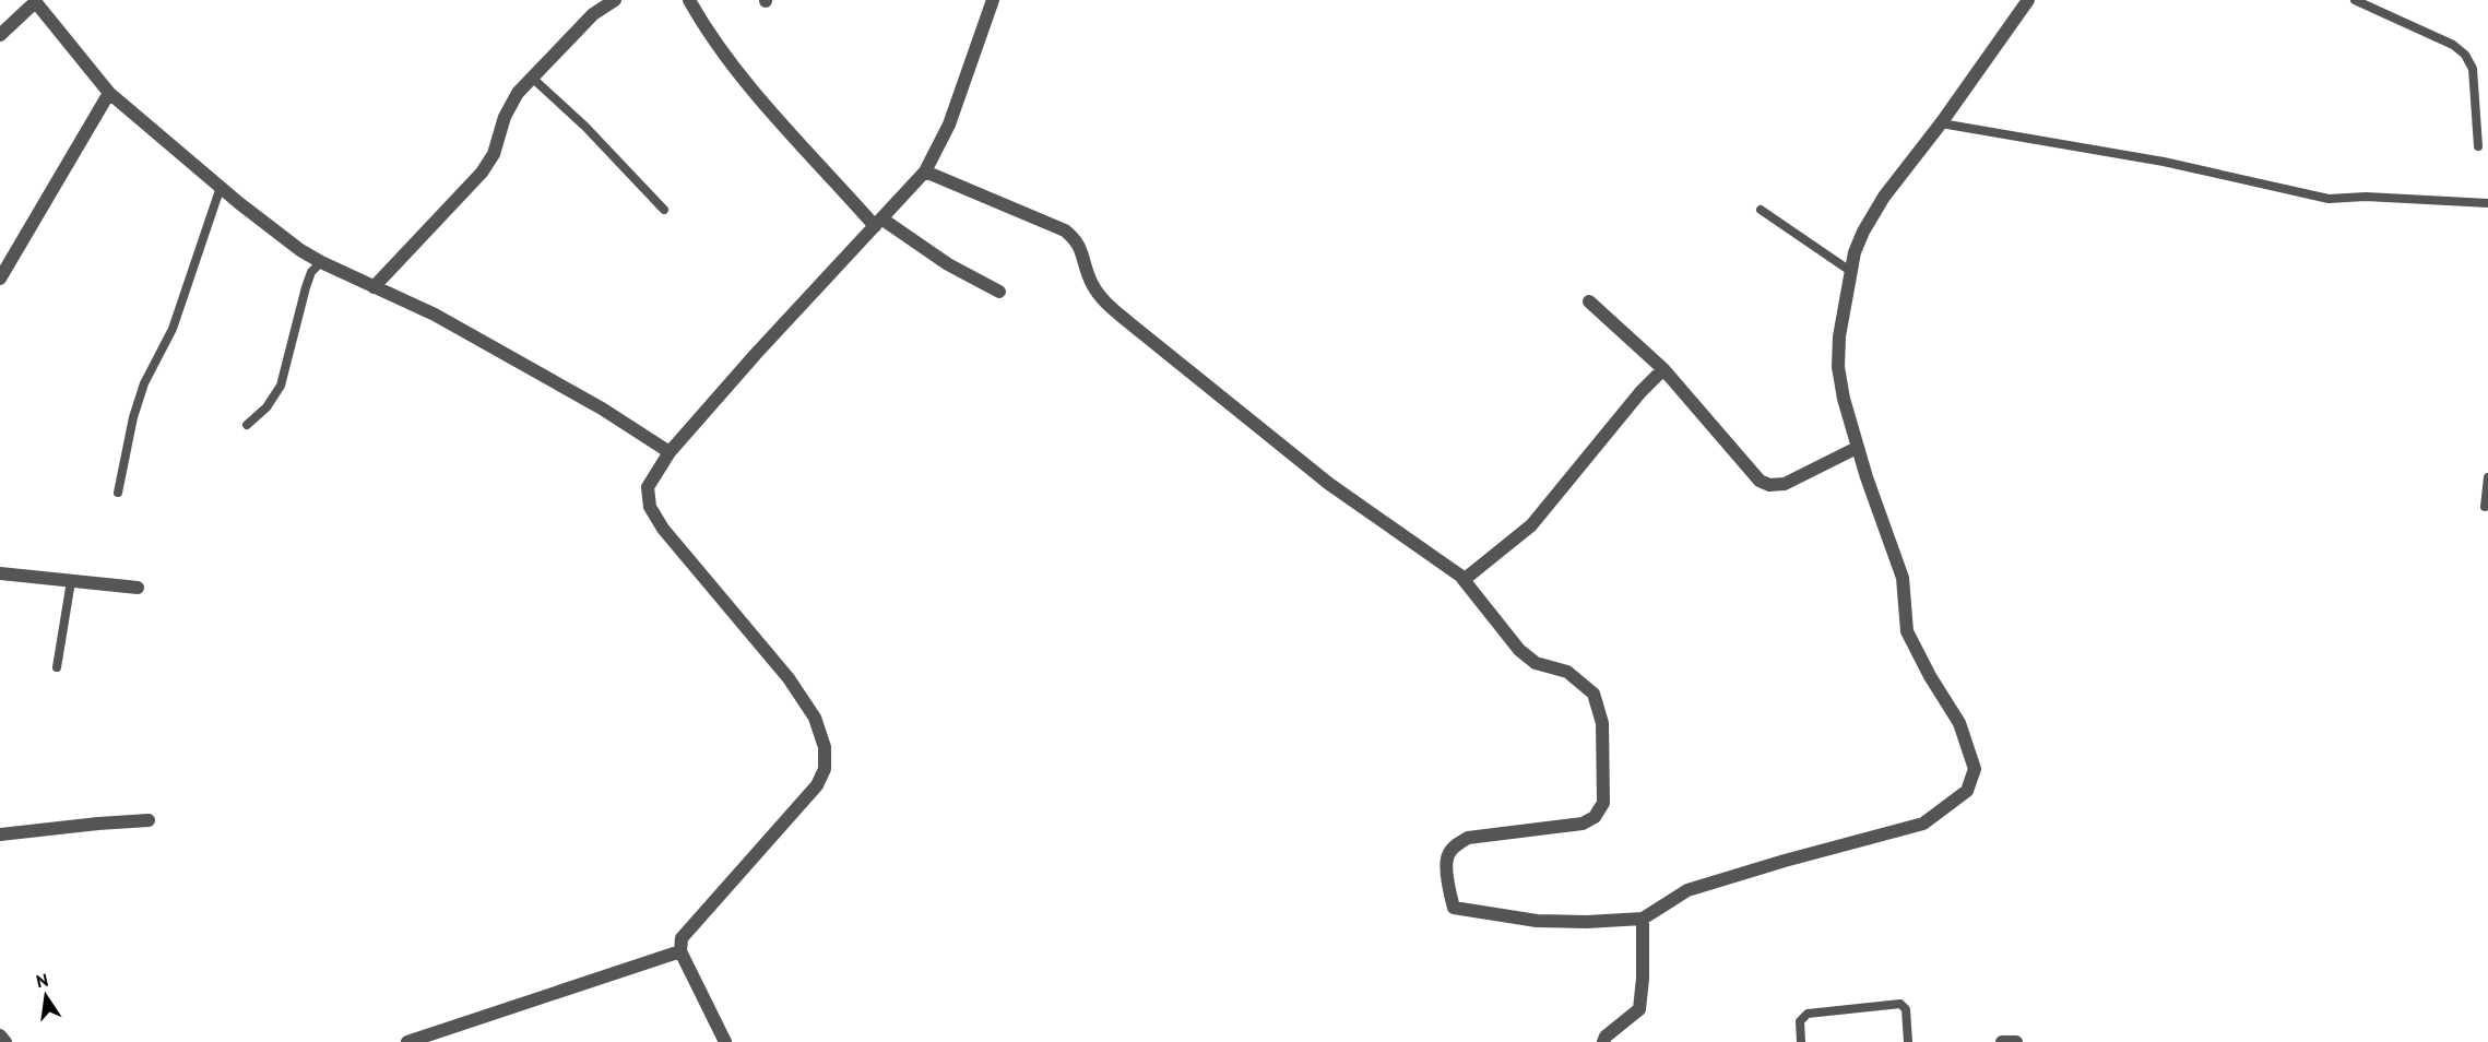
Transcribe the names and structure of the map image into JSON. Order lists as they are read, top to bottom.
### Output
{
  "north": "top"
}
